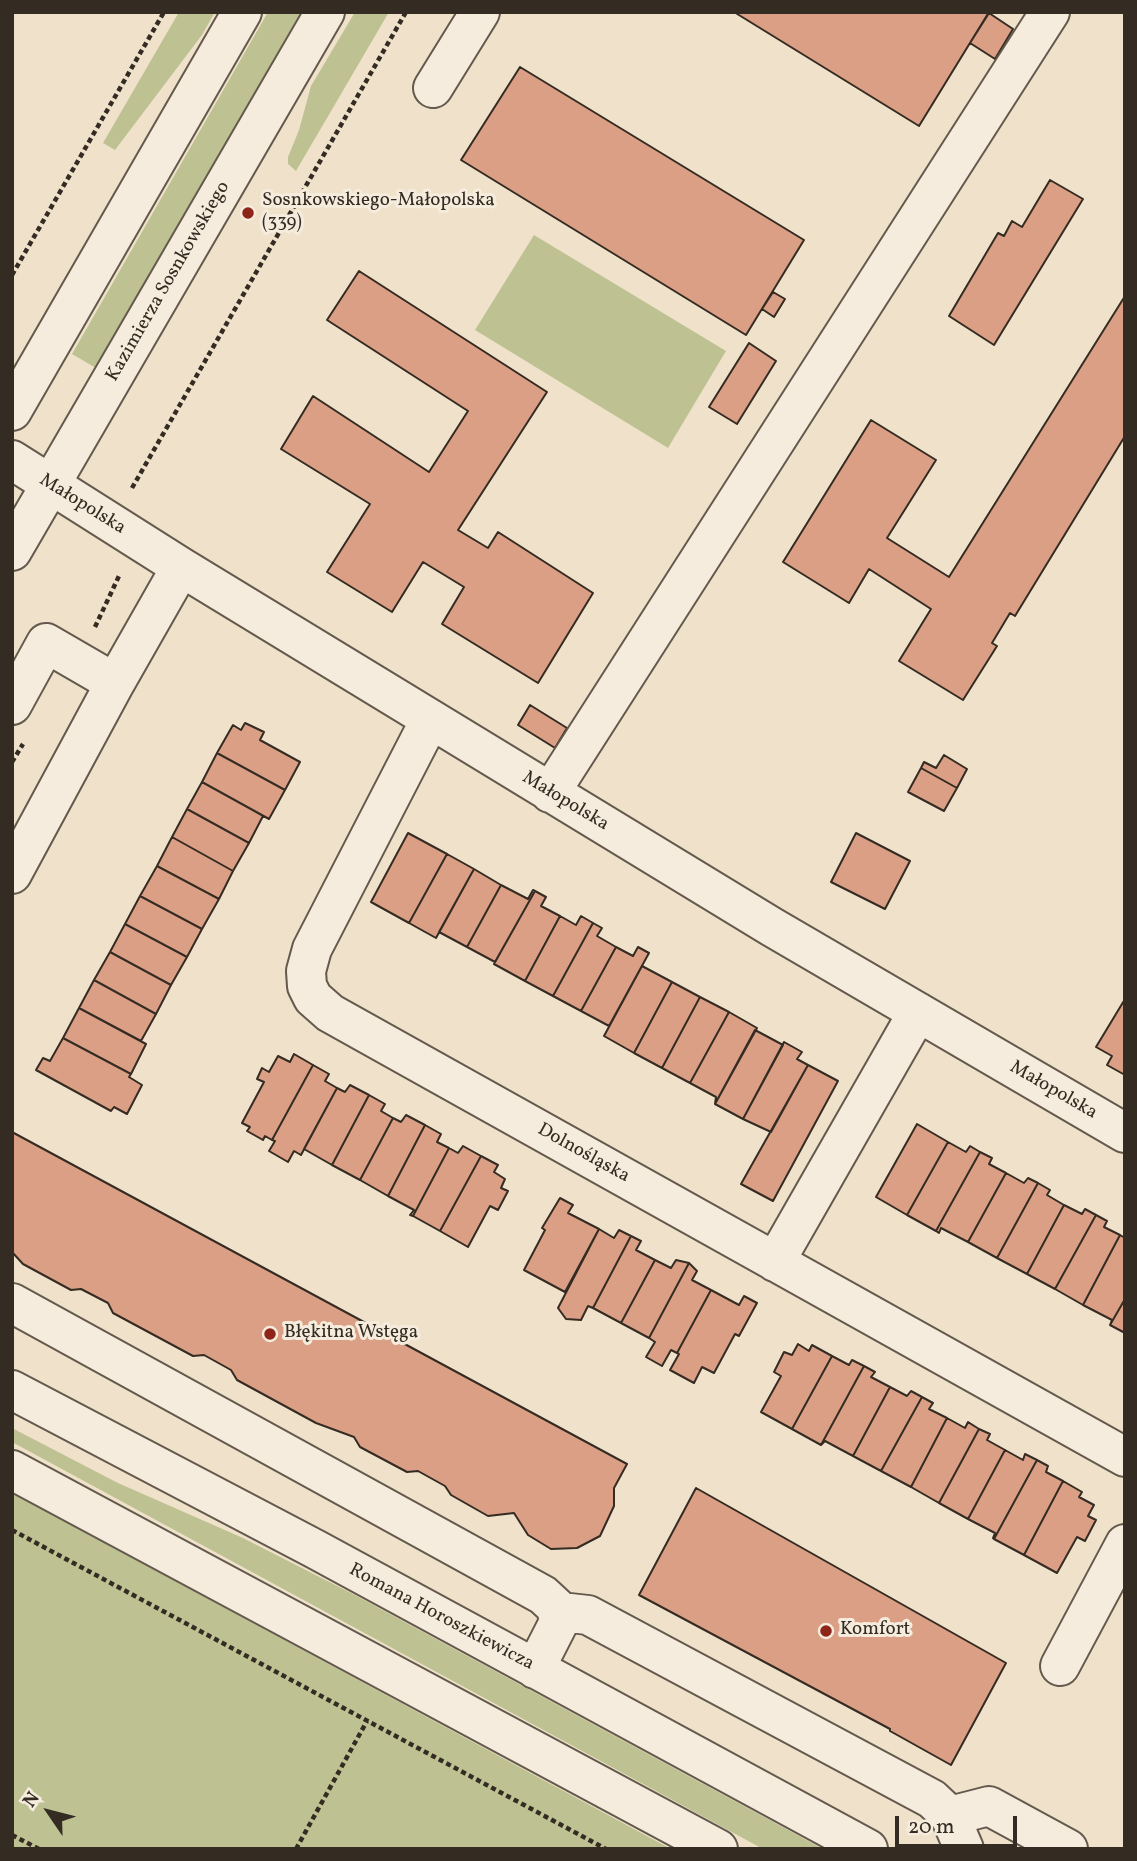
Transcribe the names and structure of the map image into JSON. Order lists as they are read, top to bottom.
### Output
{
  "streets": {
    "street": [
      "Kazimierza Sosnkowskiego",
      "Małopolska",
      "Dolnośląska",
      "Romana Horoszkiewicza"
    ]
  },
  "crossings": [
    ["Kazimierza Sosnkowskiego", "Małopolska"],
    ["Małopolska", "Dolnośląska"]
  ],
  "places": ["Sosnkowskiego-Małopolska (339)", "Błękitna Wstęga", "Komfort"],
  "scale_bar": "20 m",
  "north": "top left"
}
